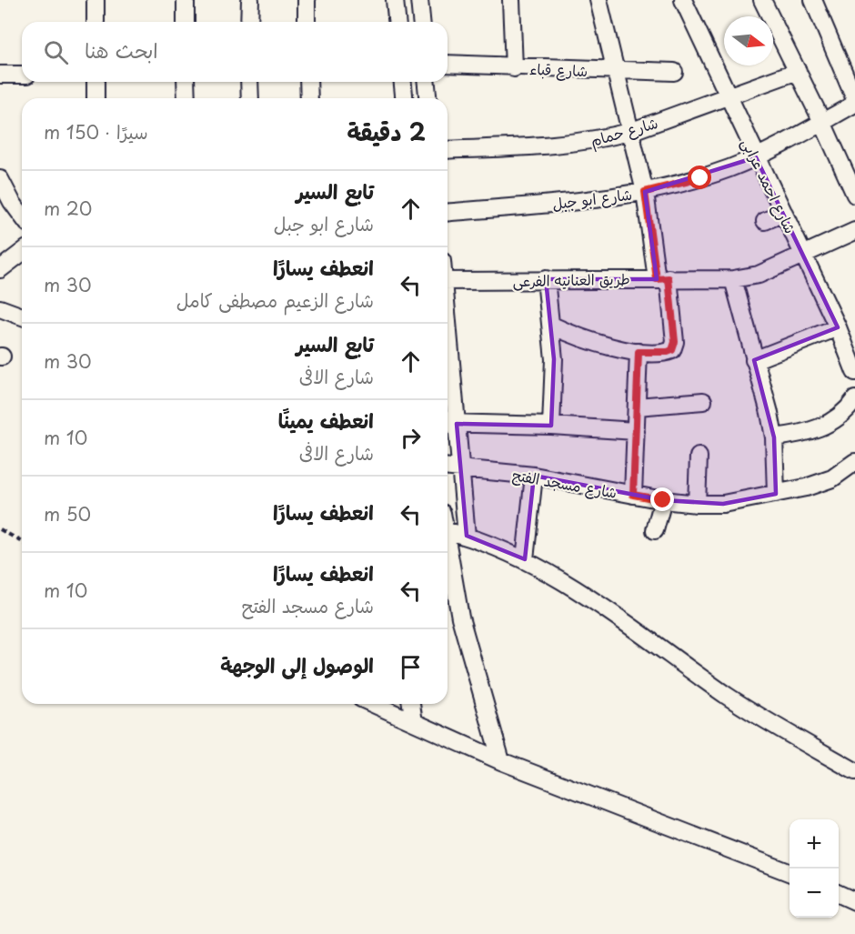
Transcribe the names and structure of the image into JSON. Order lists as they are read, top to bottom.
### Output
{
  "streets": {
    "street": [
      "شارع قباء",
      "شارع حمام",
      "شارع احمد عرابى",
      "شارع ابو جبل",
      "طريق العنانيه الفرعى",
      "شارع مسجد الفتح"
    ]
  },
  "crossings": [
    ["شارع حمام", "شارع احمد عرابى"],
    ["شارع احمد عرابى", "شارع ابو جبل"],
    ["شارع احمد عرابى", "طريق العنانيه الفرعى"]
  ],
  "north": "right",
  "page": {
    "search": "ابحث هنا",
    "heading": ["2 دقيقة", "سيرًا · 150 m"],
    "list": [
      ["تابع السير", "شارع ابو جبل", "20 m"],
      ["انعطف يسارًا", "شارع الزعيم مصطفى كامل", "30 m"],
      ["تابع السير", "شارع الافى", "30 m"],
      ["انعطف يمينًا", "شارع الافى", "10 m"],
      ["انعطف يسارًا", "50 m"],
      ["انعطف يسارًا", "شارع مسجد الفتح", "10 m"],
      "الوصول إلى الوجهة"
    ],
    "map_buttons": ["+", "−"]
  }
}
